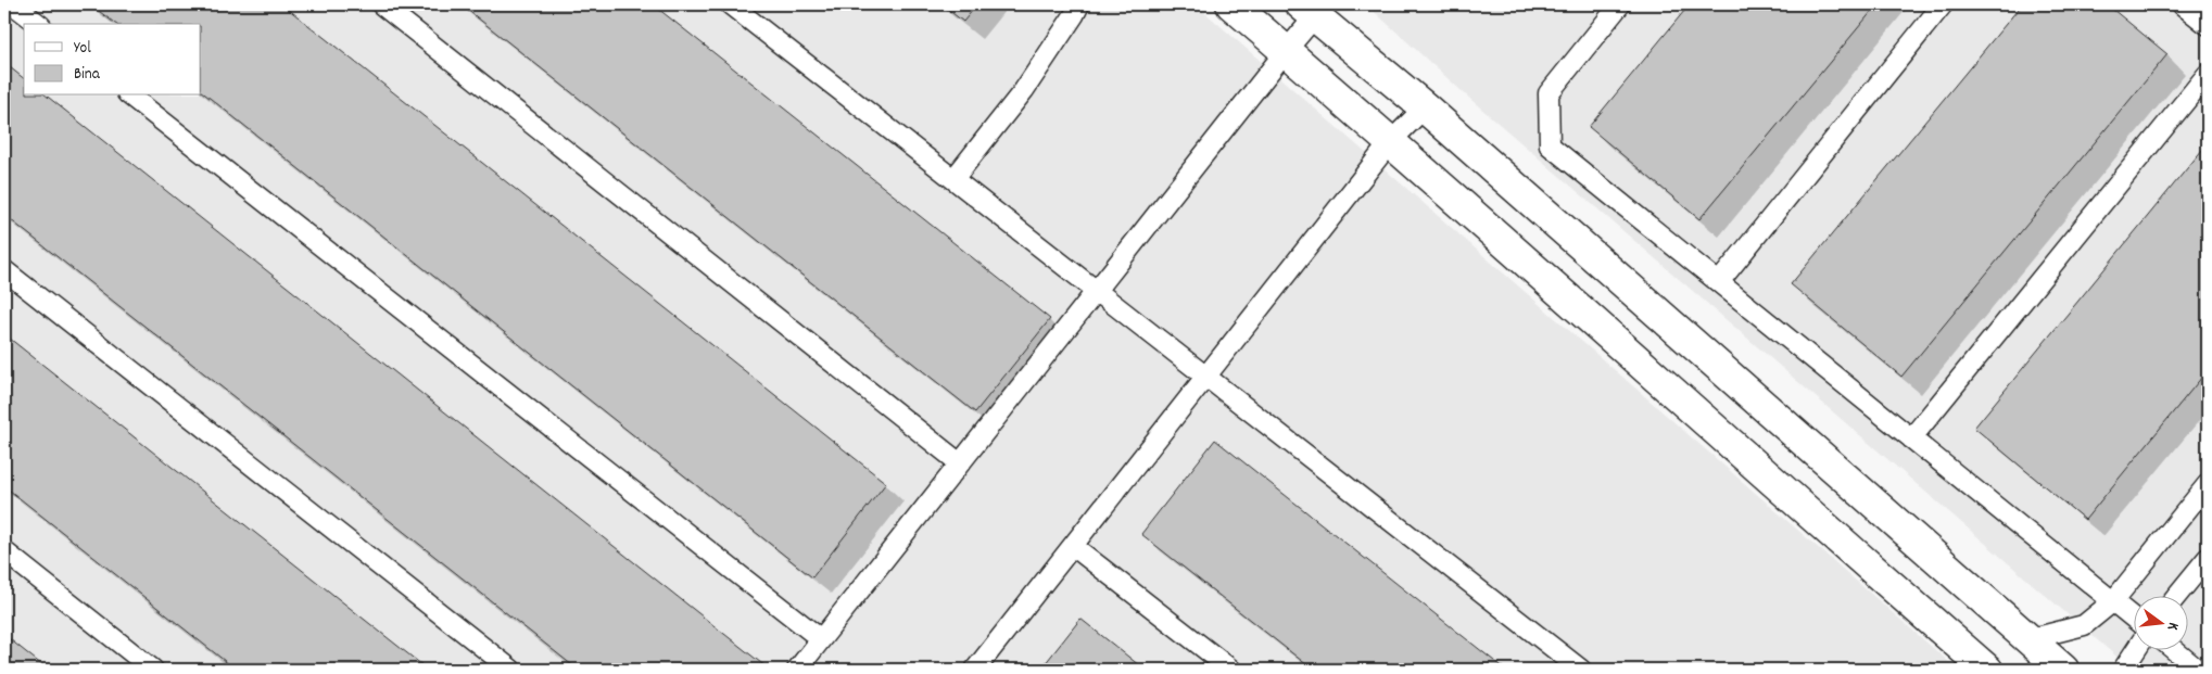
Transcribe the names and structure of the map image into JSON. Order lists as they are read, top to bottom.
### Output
{
  "legend": ["Yol", "Bina"],
  "north": "right"
}
